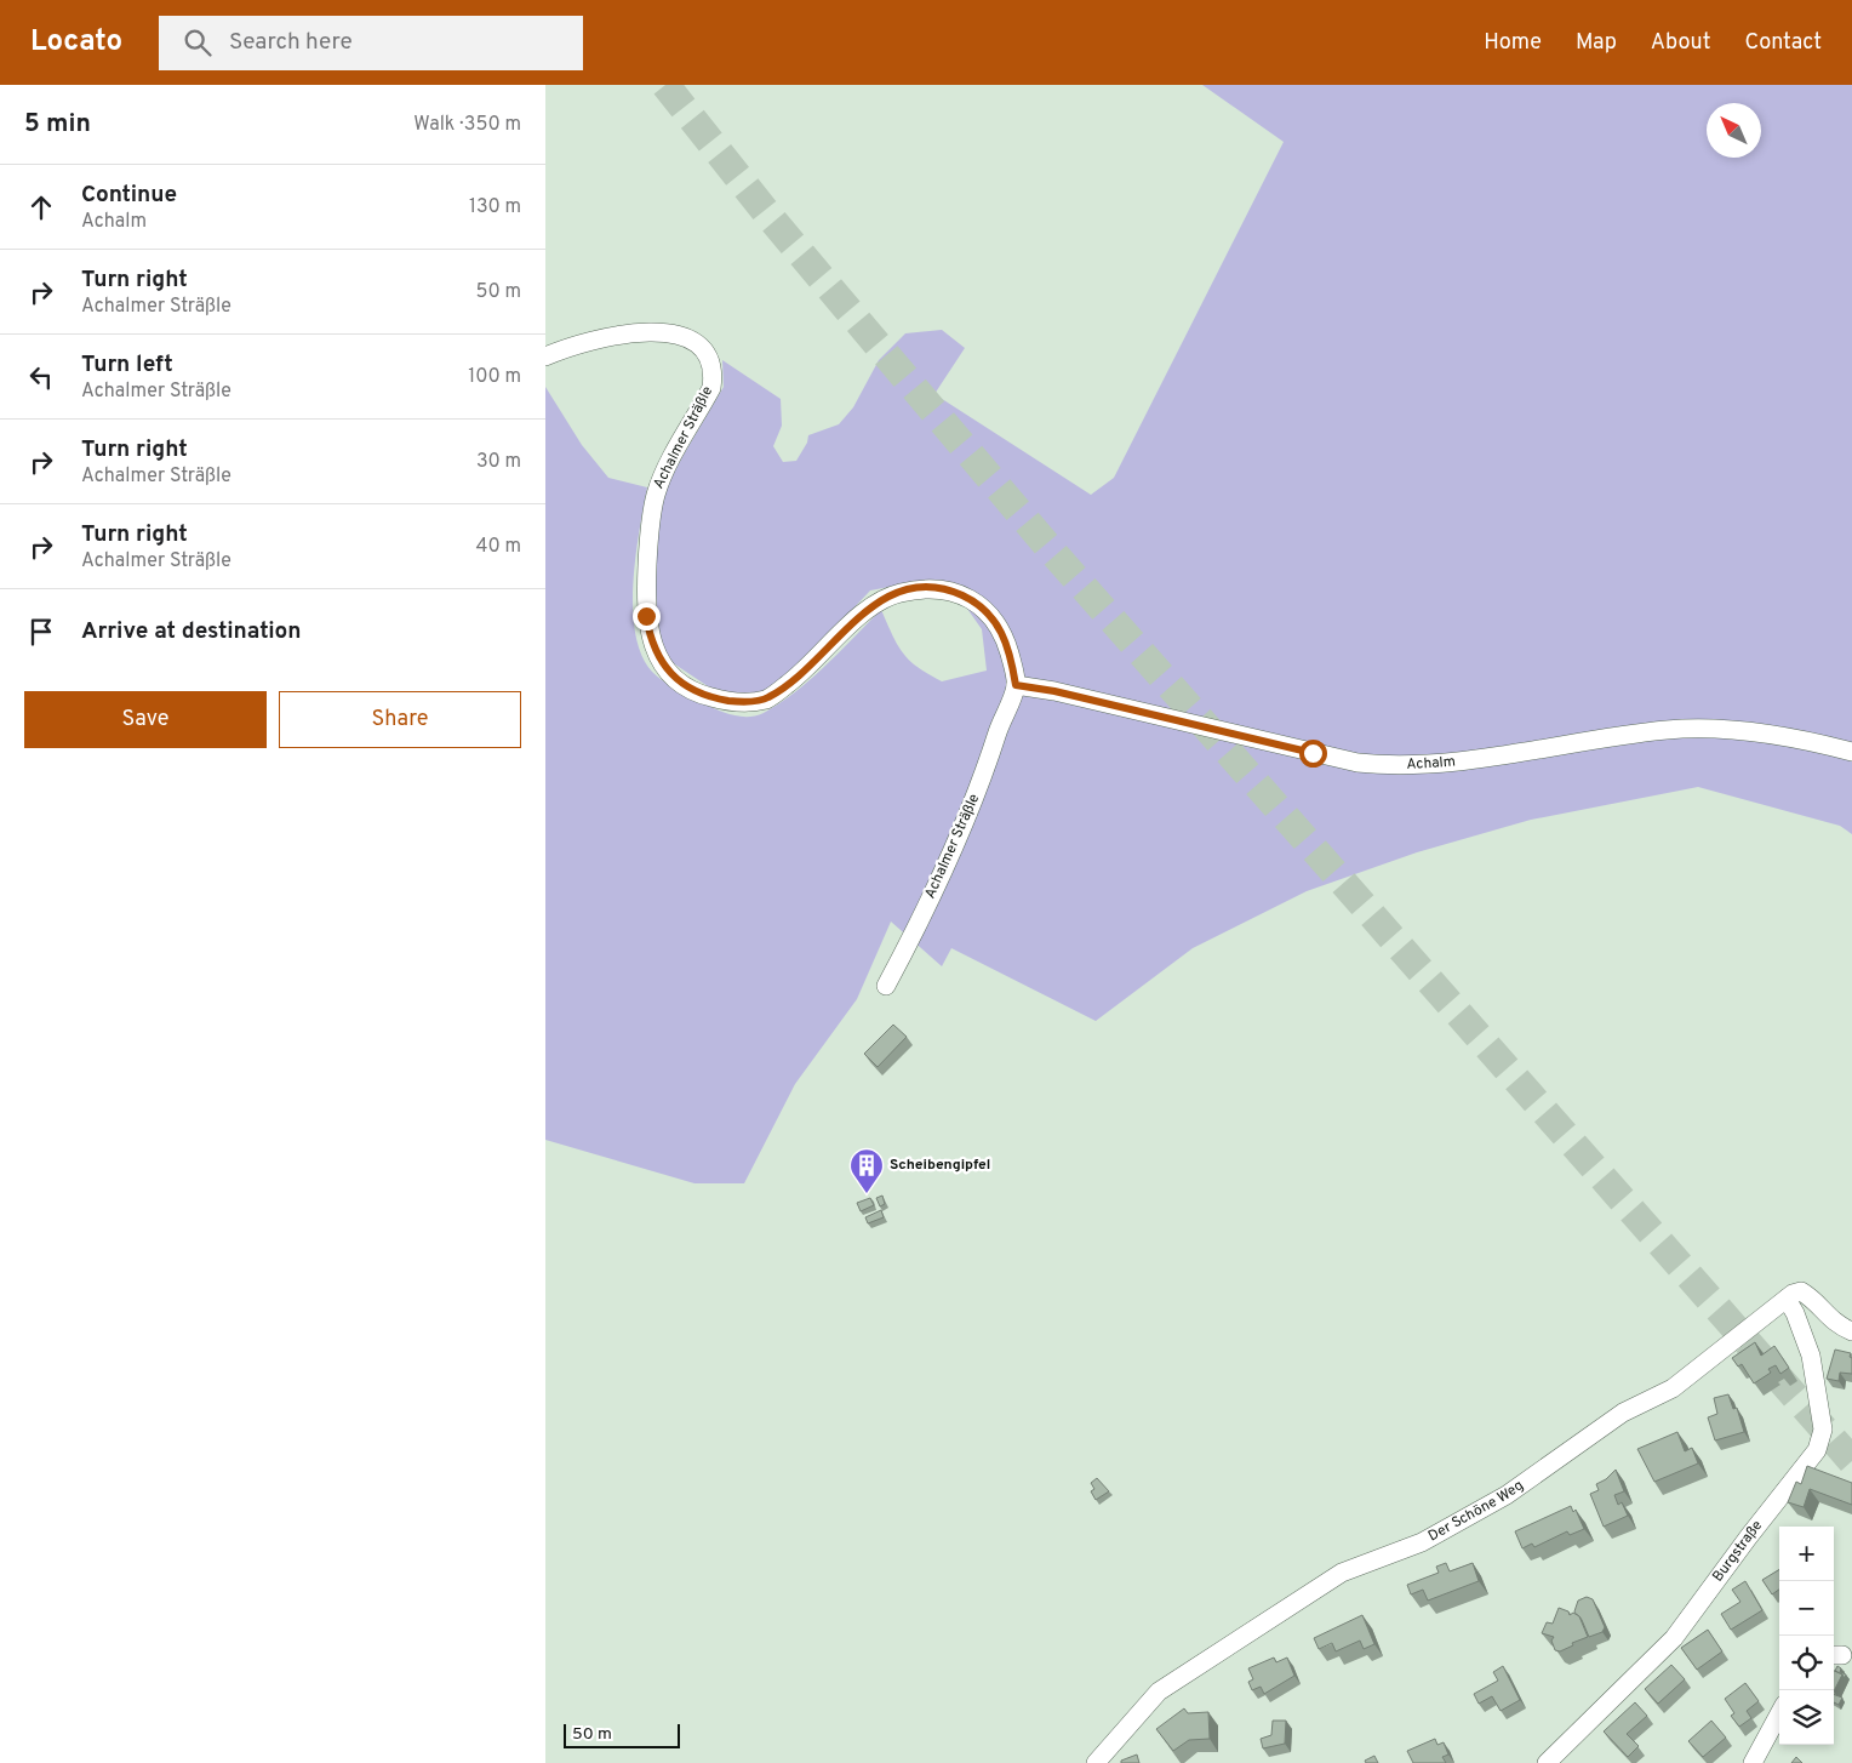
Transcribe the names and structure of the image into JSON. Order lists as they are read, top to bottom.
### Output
{
  "streets": {
    "street": [
      "Achalmer Sträßle",
      "Achalm",
      "Der Schöne Weg",
      "Burgstraße"
    ]
  },
  "crossings": [
    ["Achalmer Sträßle", "Achalm"],
    ["Der Schöne Weg", "Burgstraße"]
  ],
  "places": {
    "building": ["Scheibengipfel"]
  },
  "scale_bar": "50 m",
  "north": "top left",
  "page": {
    "header": "Locato",
    "search": "Search here",
    "nav": [
      "Home",
      "Map",
      "About",
      "Contact"
    ],
    "heading": ["5 min", "Walk · 350 m"],
    "list": [
      ["Continue", "Achalm", "130 m"],
      ["Turn right", "Achalmer Sträßle", "50 m"],
      ["Turn left", "Achalmer Sträßle", "100 m"],
      ["Turn right", "Achalmer Sträßle", "30 m"],
      ["Turn right", "Achalmer Sträßle", "40 m"],
      "Arrive at destination"
    ],
    "buttons": ["Save", "Share"],
    "map_buttons": ["+", "−"],
    "scale": "50 m"
  }
}
